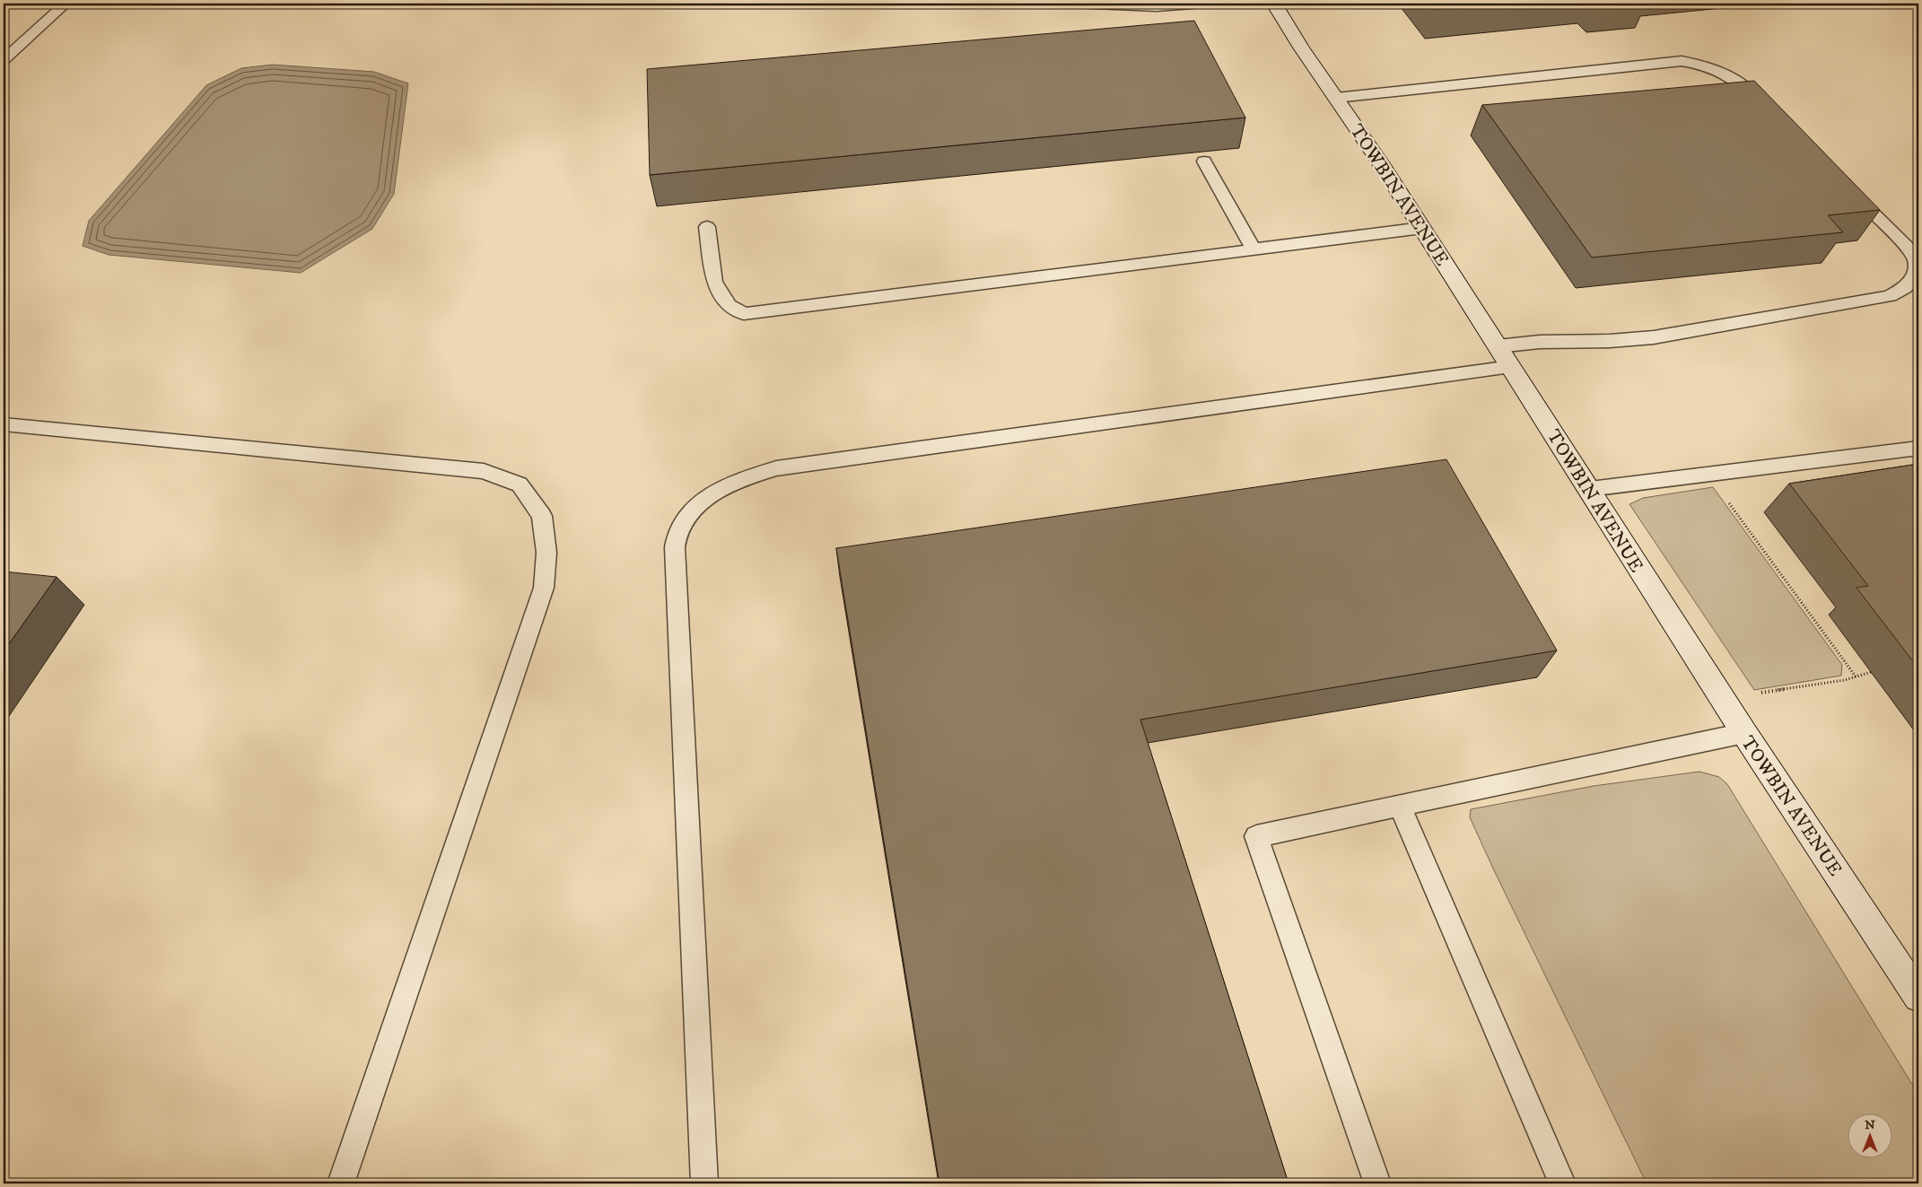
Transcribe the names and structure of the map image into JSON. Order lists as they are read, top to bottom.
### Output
{
  "streets": {
    "street": ["TOWBIN AVENUE"]
  },
  "north": "top"
}
